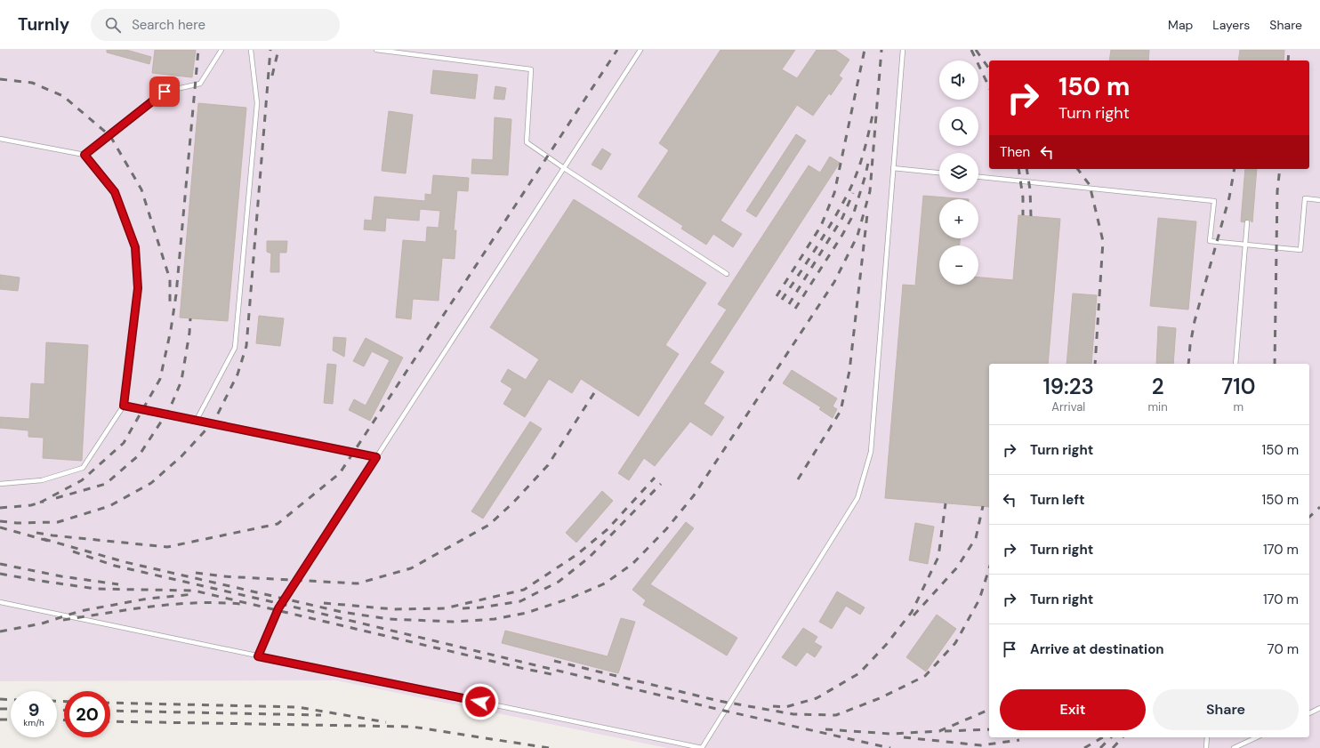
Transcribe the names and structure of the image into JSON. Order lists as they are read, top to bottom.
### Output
{
  "page": {
    "header": "Turnly",
    "search": "Search here",
    "nav": ["Map", "Layers", "Share"],
    "map_buttons": ["+", "−"],
    "turn": ["150 m", "Turn right"],
    "then": "Then",
    "eta": [
      "19:23",
      "Arrival",
      "2",
      "min",
      "710",
      "m"
    ],
    "list": [
      {
        "name": "Turn right",
        "value": "150 m"
      },
      {
        "name": "Turn left",
        "value": "150 m"
      },
      {
        "name": "Turn right",
        "value": "170 m"
      },
      {
        "name": "Turn right",
        "value": "170 m"
      },
      {
        "name": "Arrive at destination",
        "value": "70 m"
      }
    ],
    "buttons": ["Exit", "Share"],
    "speed": "9 km/h",
    "limit": "20"
  }
}
